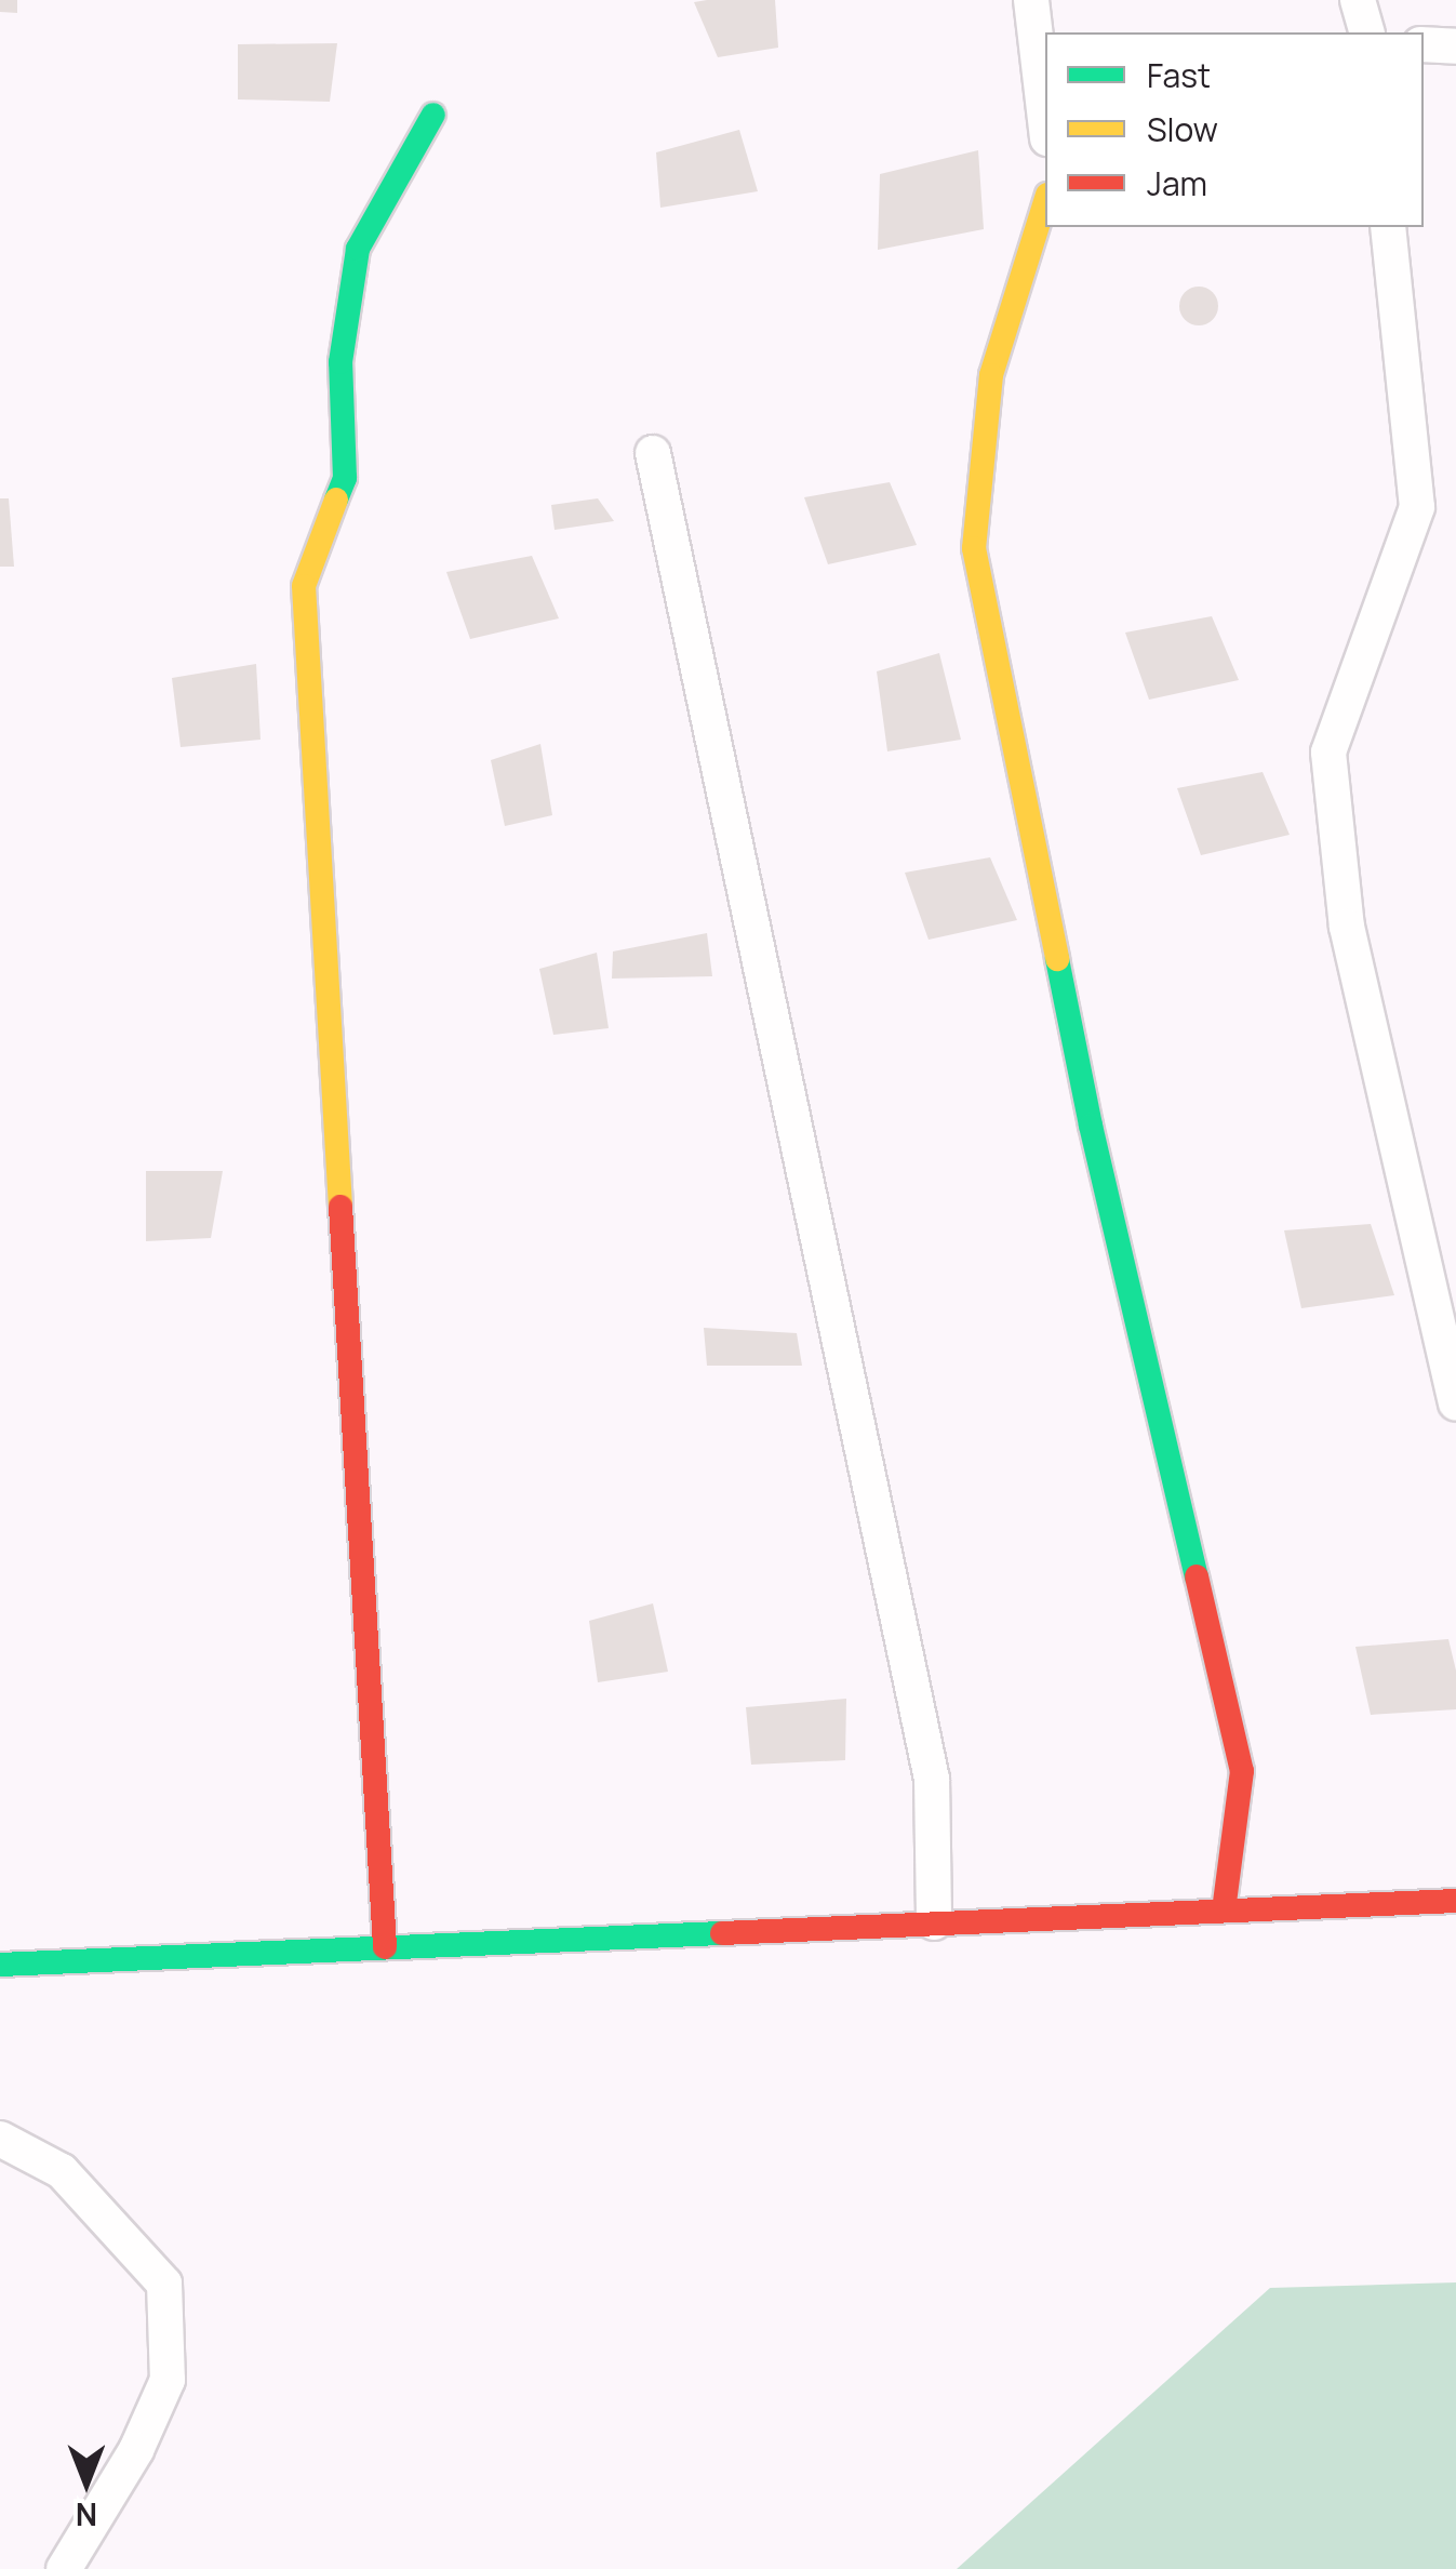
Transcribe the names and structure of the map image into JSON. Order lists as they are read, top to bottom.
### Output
{
  "legend": ["Fast", "Slow", "Jam"],
  "north": "bottom"
}
